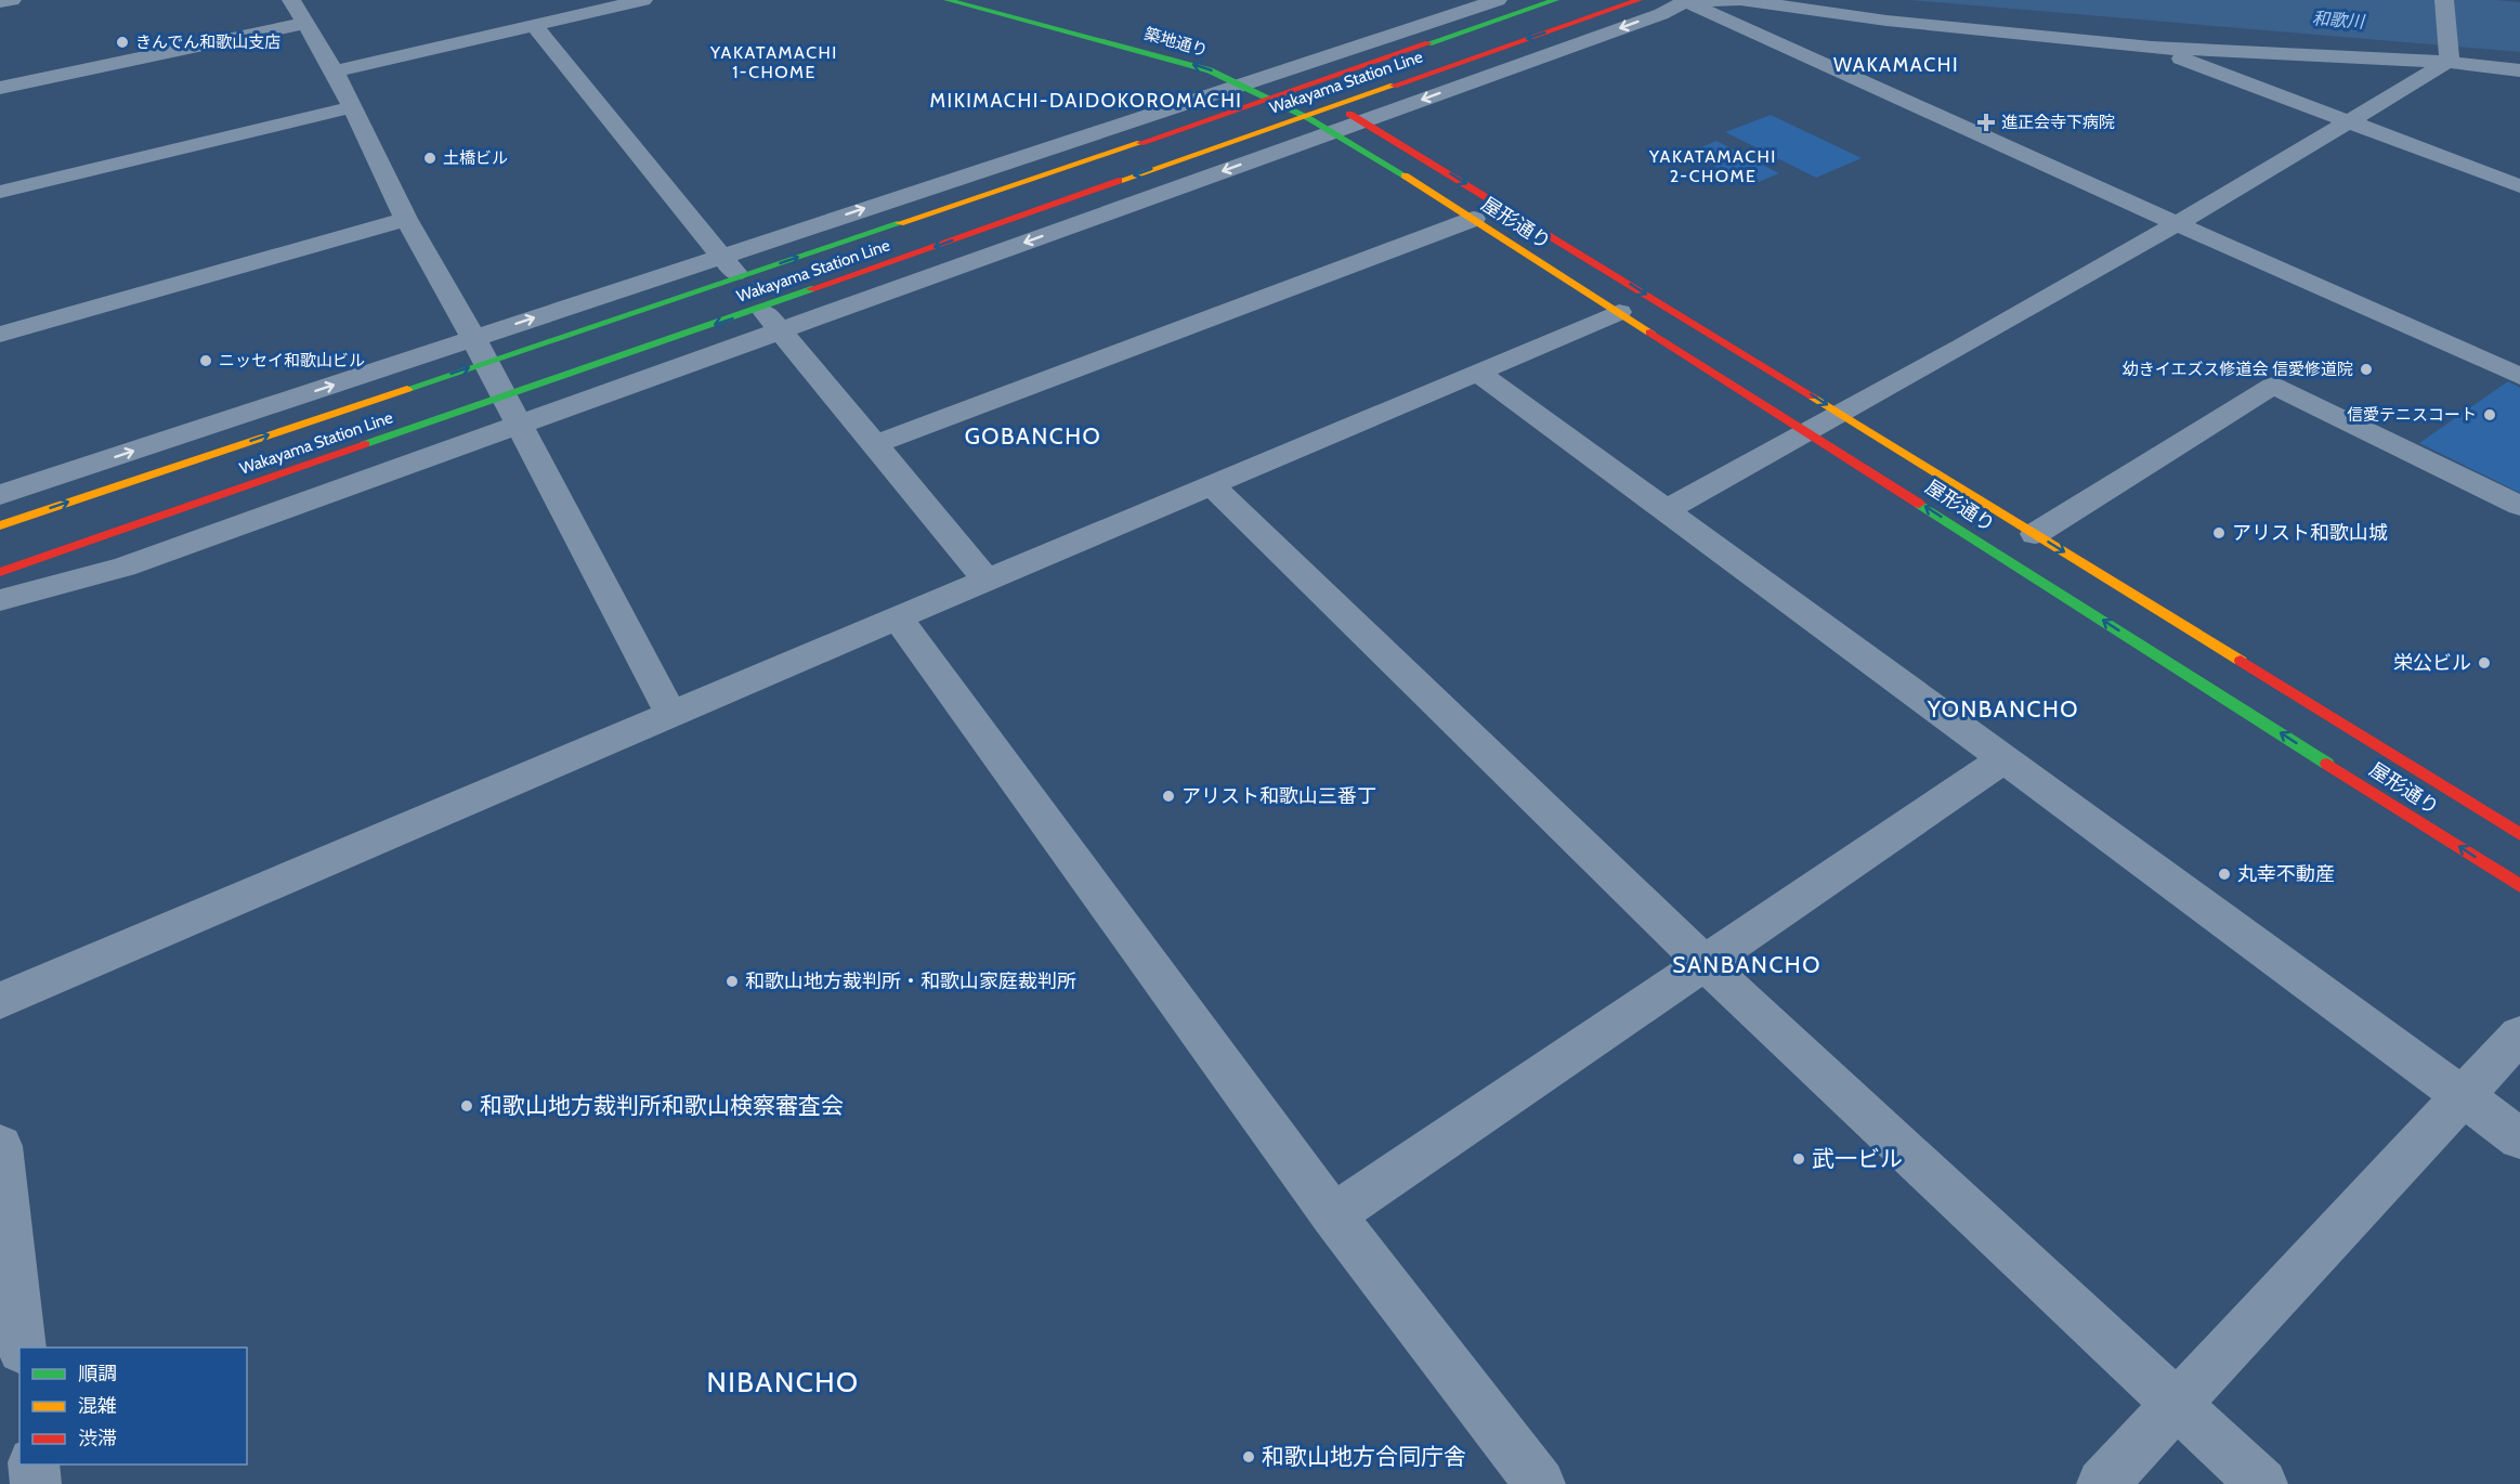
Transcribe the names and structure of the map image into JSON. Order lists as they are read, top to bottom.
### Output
{
  "streets": {
    "street": ["築地通り", "Wakayama Station Line", "屋形通り"]
  },
  "crossings": [
    ["築地通り", "Wakayama Station Line"],
    ["築地通り", "屋形通り"]
  ],
  "one_way": ["築地通り"],
  "districts": [
    "YAKATAMACHI 1-CHOME",
    "WAKAMACHI",
    "MIKIMACHI-DAIDOKOROMACHI",
    "YAKATAMACHI 2-CHOME",
    "GOBANCHO",
    "YONBANCHO",
    "SANBANCHO",
    "NIBANCHO"
  ],
  "water": ["和歌川"],
  "places": {
    "other": [
      "きんでん和歌山支店",
      "土橋ビル",
      "ニッセイ和歌山ビル",
      "幼きイエズス修道会 信愛修道院",
      "信愛テニスコート",
      "アリスト和歌山城",
      "栄公ビル",
      "アリスト和歌山三番丁",
      "丸幸不動産",
      "和歌山地方裁判所・和歌山家庭裁判所",
      "和歌山地方裁判所和歌山検察審査会",
      "武一ビル",
      "和歌山地方合同庁舎"
    ],
    "health": ["進正会寺下病院"]
  },
  "legend": ["順調", "混雑", "渋滞"]
}
